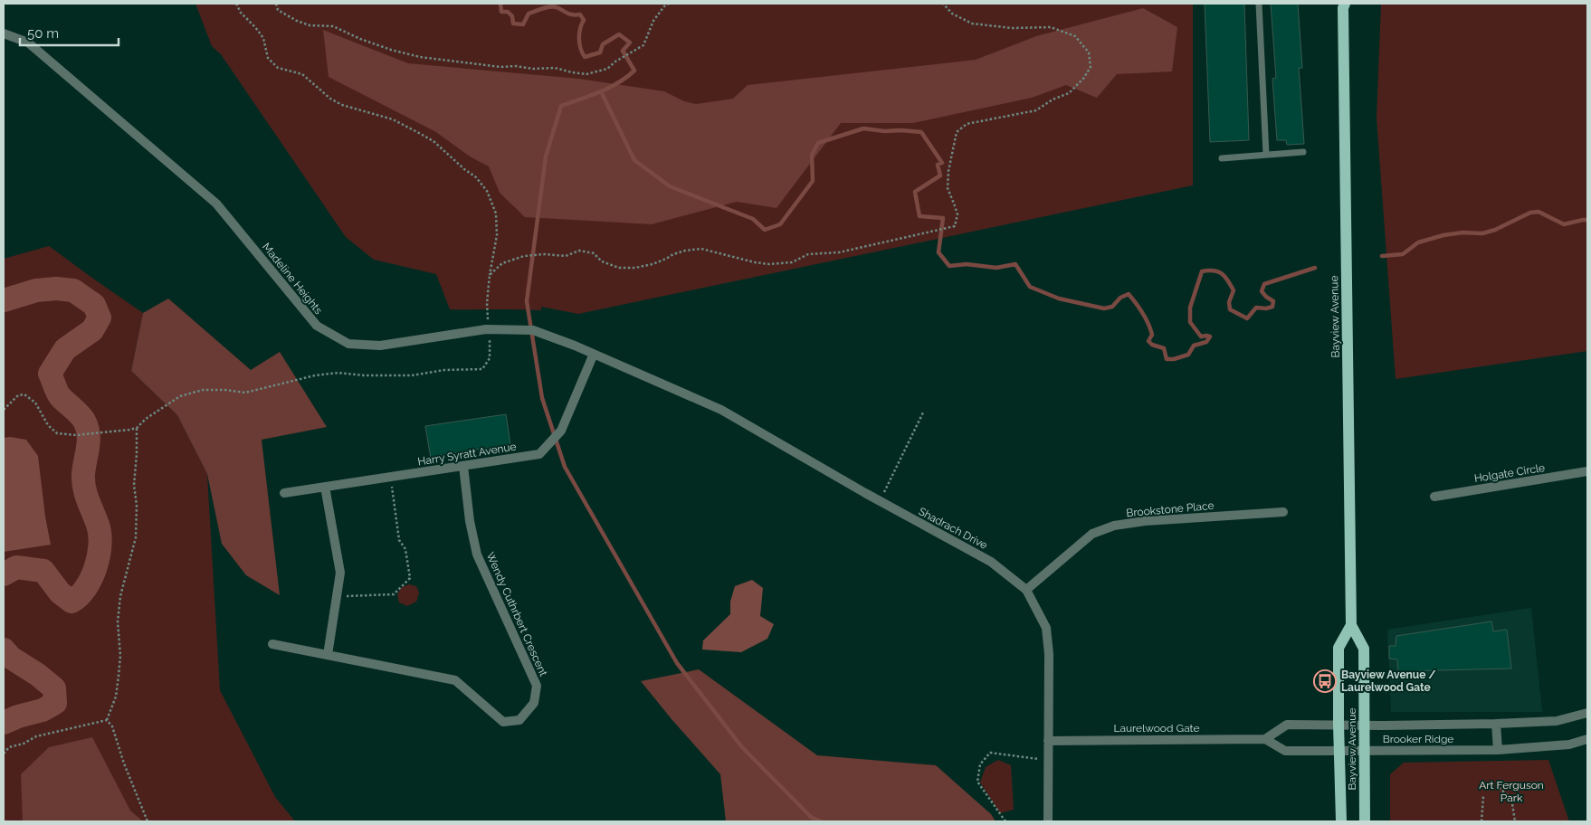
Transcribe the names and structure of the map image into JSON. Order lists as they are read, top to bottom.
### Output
{
  "streets": {
    "main road": ["Bayview Avenue"],
    "street": [
      "Madeline Heights",
      "Harry Syratt Avenue",
      "Holgate Circle",
      "Brookstone Place",
      "Shadrach Drive",
      "Wendy Cuthrbert Crescent",
      "Laurelwood Gate",
      "Brooker Ridge"
    ]
  },
  "crossings": [
    ["Madeline Heights", "Harry Syratt Avenue"],
    ["Madeline Heights", "Shadrach Drive"],
    ["Bayview Avenue", "Brooker Ridge"],
    ["Harry Syratt Avenue", "Wendy Cuthrbert Crescent"],
    ["Brookstone Place", "Shadrach Drive"],
    ["Shadrach Drive", "Laurelwood Gate"]
  ],
  "parks": ["Art Ferguson Park"],
  "places": {
    "bus stop": ["Bayview Avenue / Laurelwood Gate"]
  },
  "scale_bar": "50 m"
}
